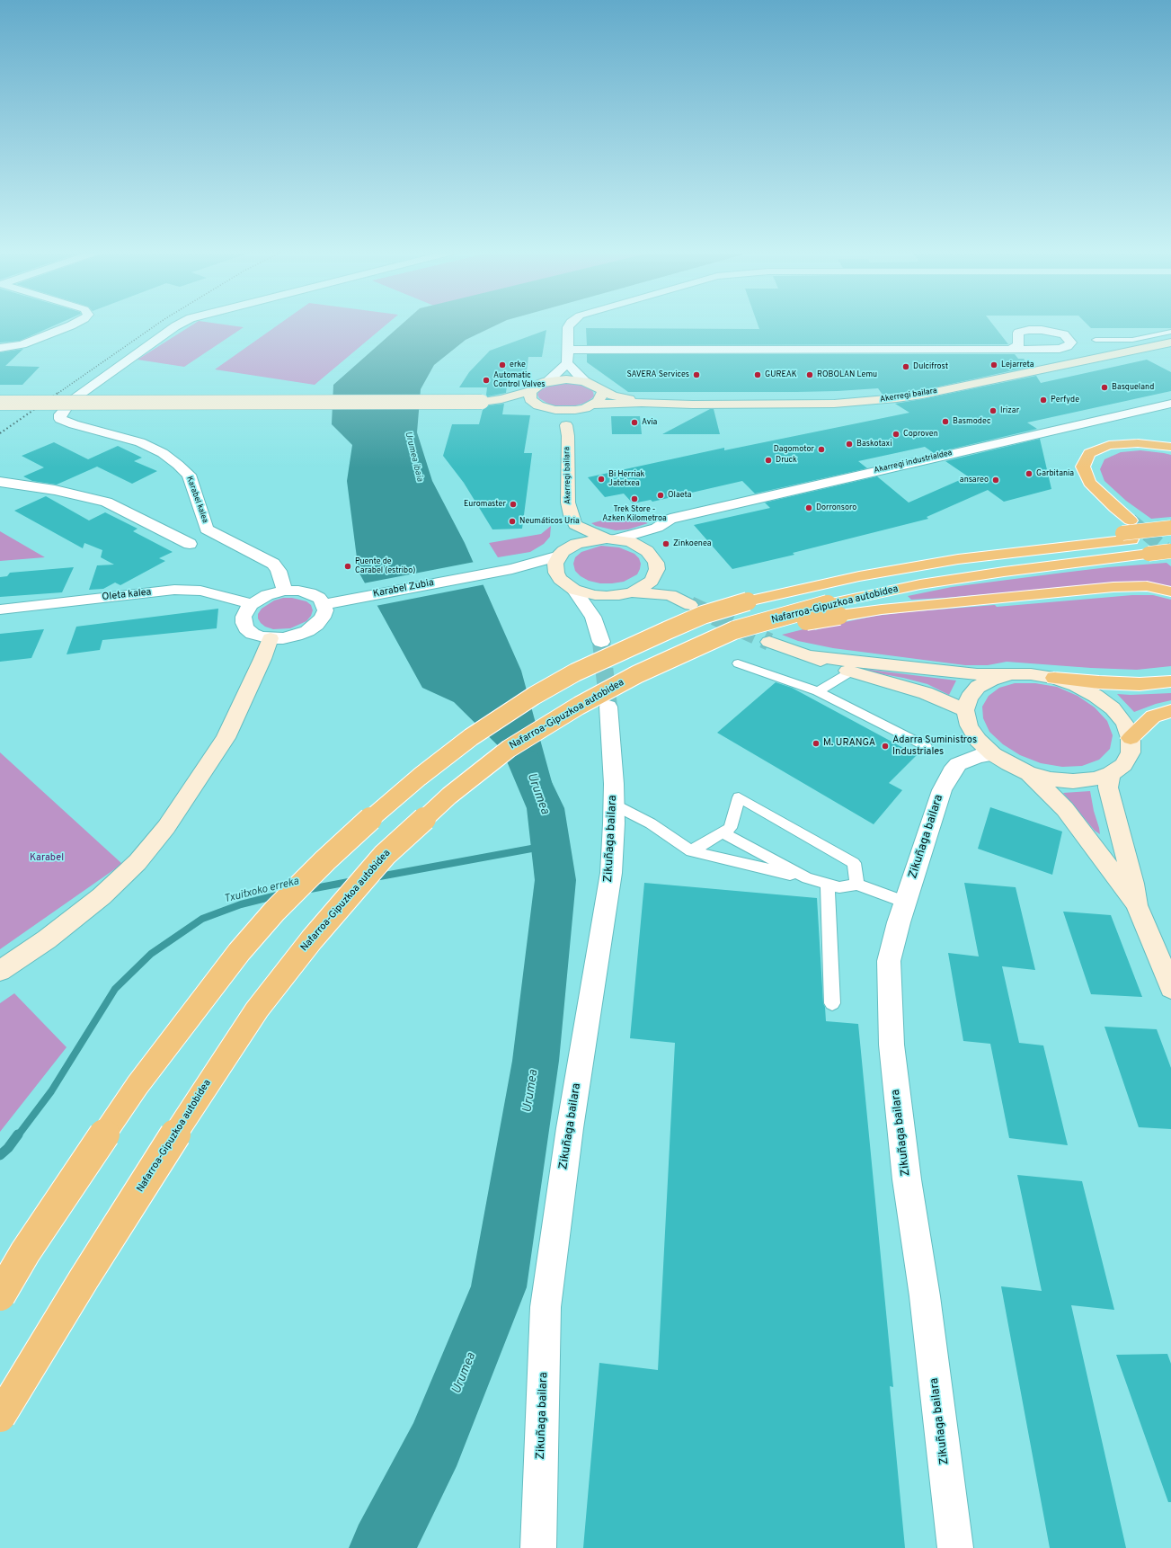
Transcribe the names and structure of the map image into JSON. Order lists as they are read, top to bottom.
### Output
{
  "streets": {
    "highway": ["Nafarroa-Gipuzkoa autobidea"],
    "main road": ["Akerregi bailara"],
    "street": [
      "Akarregi industrialdea",
      "Karabel kalea",
      "Karabel Zubia",
      "Oleta kalea",
      "Zikuñaga bailara"
    ]
  },
  "crossings": [
    ["Karabel kalea", "Karabel Zubia"],
    ["Karabel kalea", "Oleta kalea"],
    ["Karabel Zubia", "Oleta kalea"]
  ],
  "water": ["Urumea ibaia", "Urumea", "Txuitxoko erreka"],
  "parks": ["Karabel"],
  "places": [
    "erke",
    "Lejarreta",
    "Dulcifrost",
    "SAVERA Services",
    "GUREAK",
    "ROBOLAN Lemu",
    "Automatic Control Valves",
    "Basqueland",
    "Perfyde",
    "Irizar",
    "Basmodec",
    "Avia",
    "Coproven",
    "Baskotaxi",
    "Dagomotor",
    "Druck",
    "Garbitania",
    "Bi Herriak Jatetxea",
    "ansareo",
    "Olaeta",
    "Trek Store - Azken Kilometroa",
    "Euromaster",
    "Dorronsoro",
    "Neumáticos Uria",
    "Zinkoenea",
    "Puente de Carabel (estribo)",
    "M. URANGA",
    "Adarra Suministros Industriales"
  ]
}
